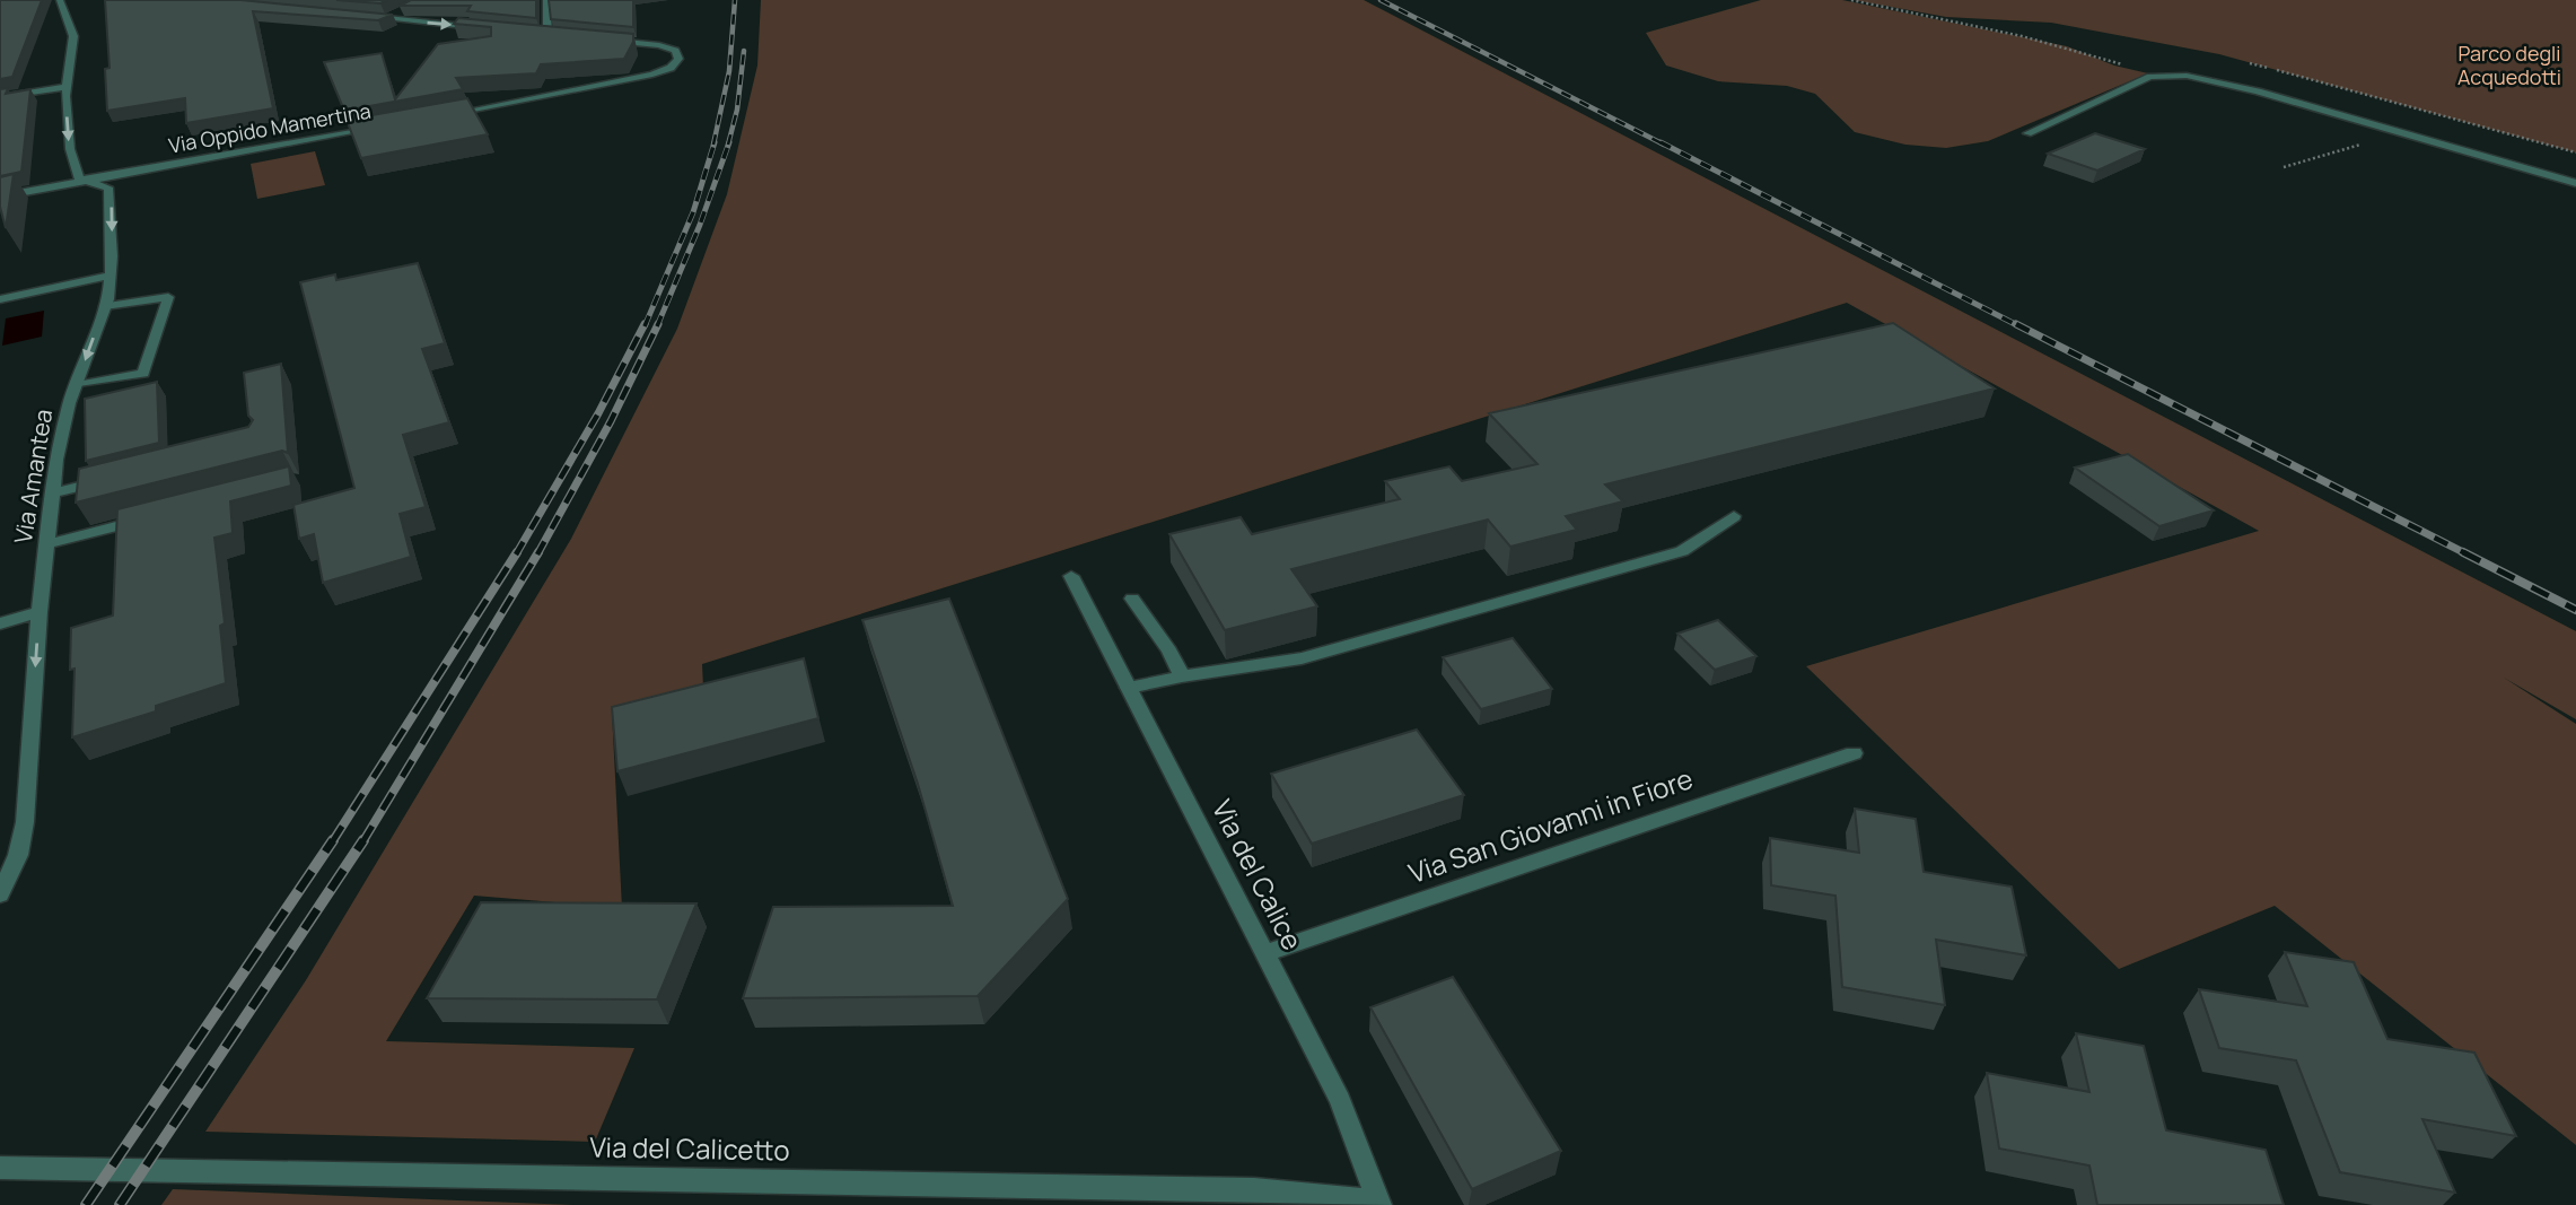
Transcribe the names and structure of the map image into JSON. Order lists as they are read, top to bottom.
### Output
{
  "streets": {
    "street": [
      "Via Oppido Mamertina",
      "Via Amantea",
      "Via San Giovanni in Fiore",
      "Via del Calice",
      "Via del Calicetto"
    ]
  },
  "crossings": [
    ["Via Oppido Mamertina", "Via Amantea"],
    ["Via San Giovanni in Fiore", "Via del Calice"],
    ["Via del Calice", "Via del Calicetto"]
  ],
  "one_way": ["Via Amantea"],
  "parks": ["Parco degli Acquedotti"]
}
